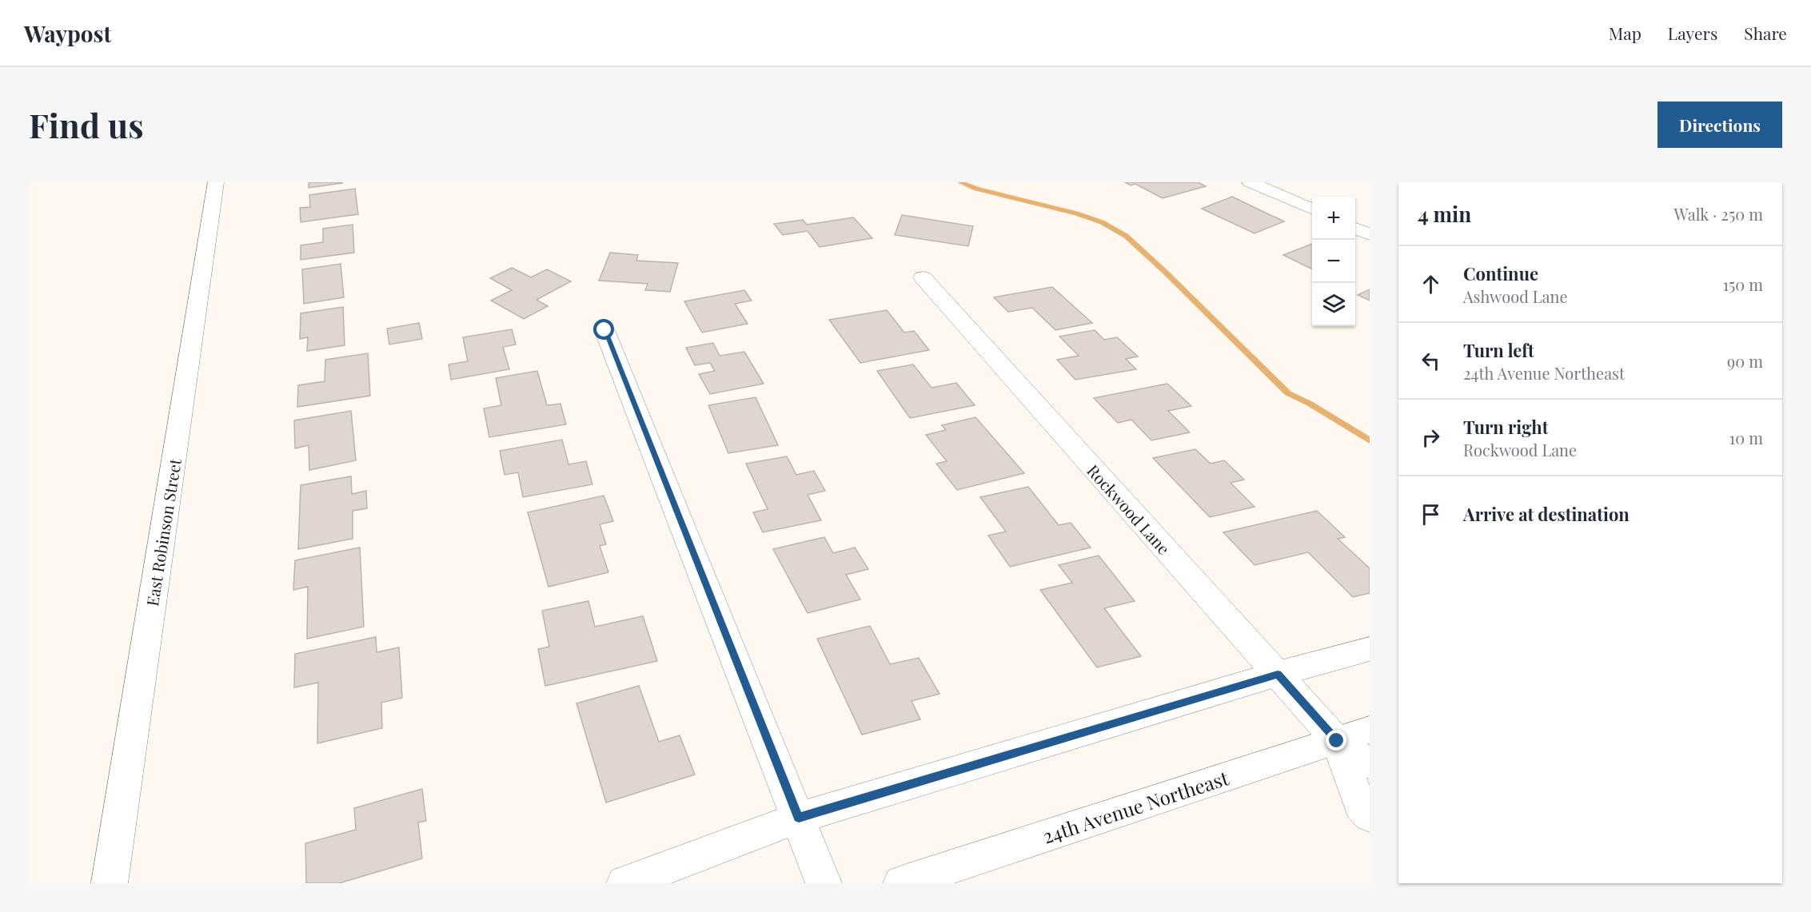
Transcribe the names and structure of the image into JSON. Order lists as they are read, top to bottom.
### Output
{
  "streets": {
    "street": ["Rockwood Lane", "East Robinson Street", "24th Avenue Northeast"]
  },
  "crossings": [
    ["Rockwood Lane", "24th Avenue Northeast"]
  ],
  "page": {
    "header": "Waypost",
    "nav": ["Map", "Layers", "Share"],
    "buttons": "Directions",
    "title": "Find us",
    "heading": ["4 min", "Walk · 250 m"],
    "map_buttons": ["+", "−"],
    "list": [
      ["Continue", "Ashwood Lane", "150 m"],
      ["Turn left", "24th Avenue Northeast", "90 m"],
      ["Turn right", "Rockwood Lane", "10 m"],
      "Arrive at destination"
    ]
  }
}
